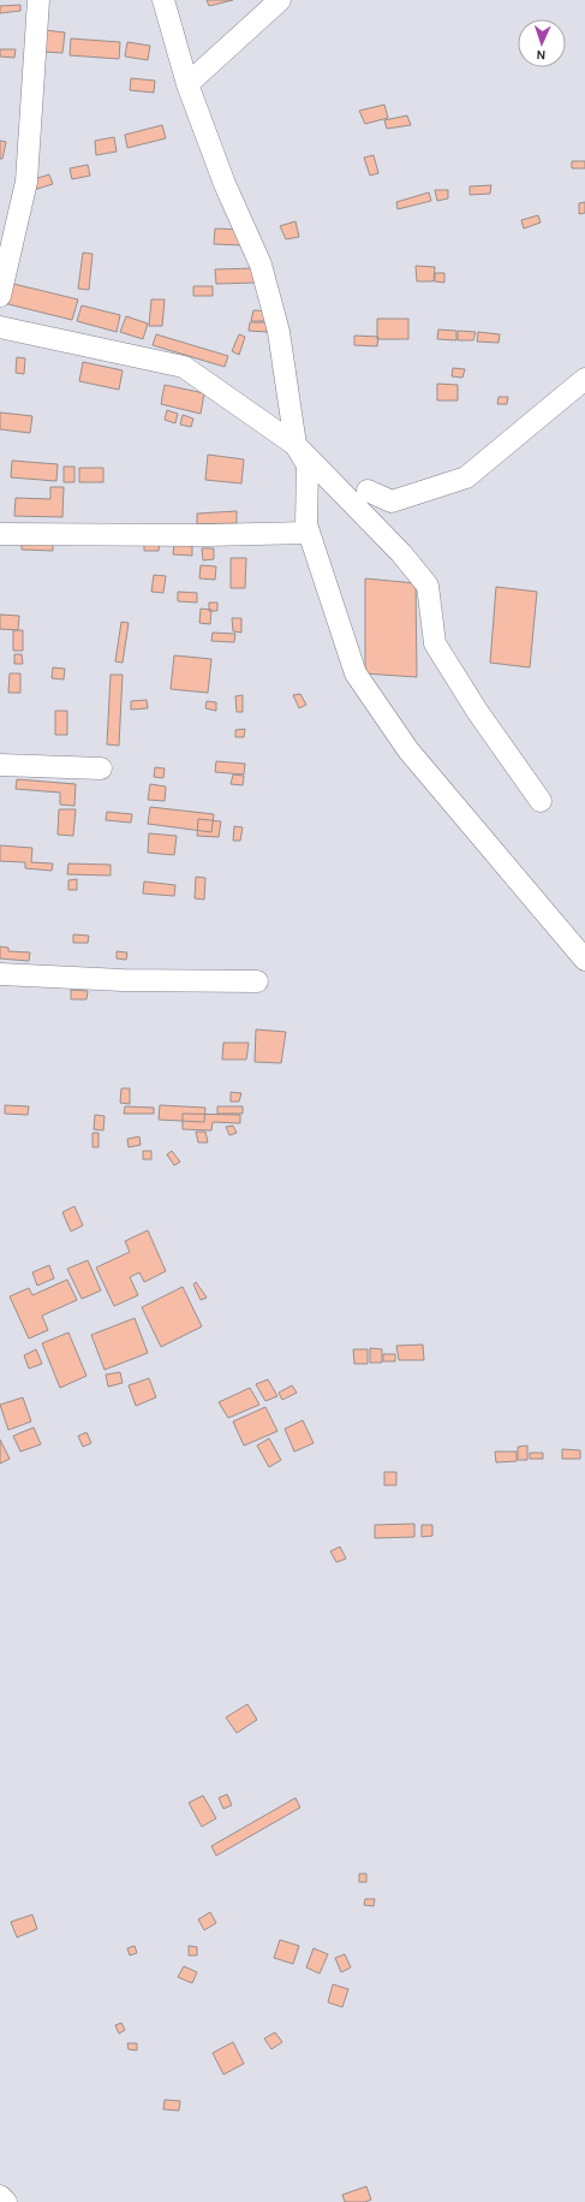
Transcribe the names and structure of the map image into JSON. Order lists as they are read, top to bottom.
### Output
{
  "north": "bottom"
}
